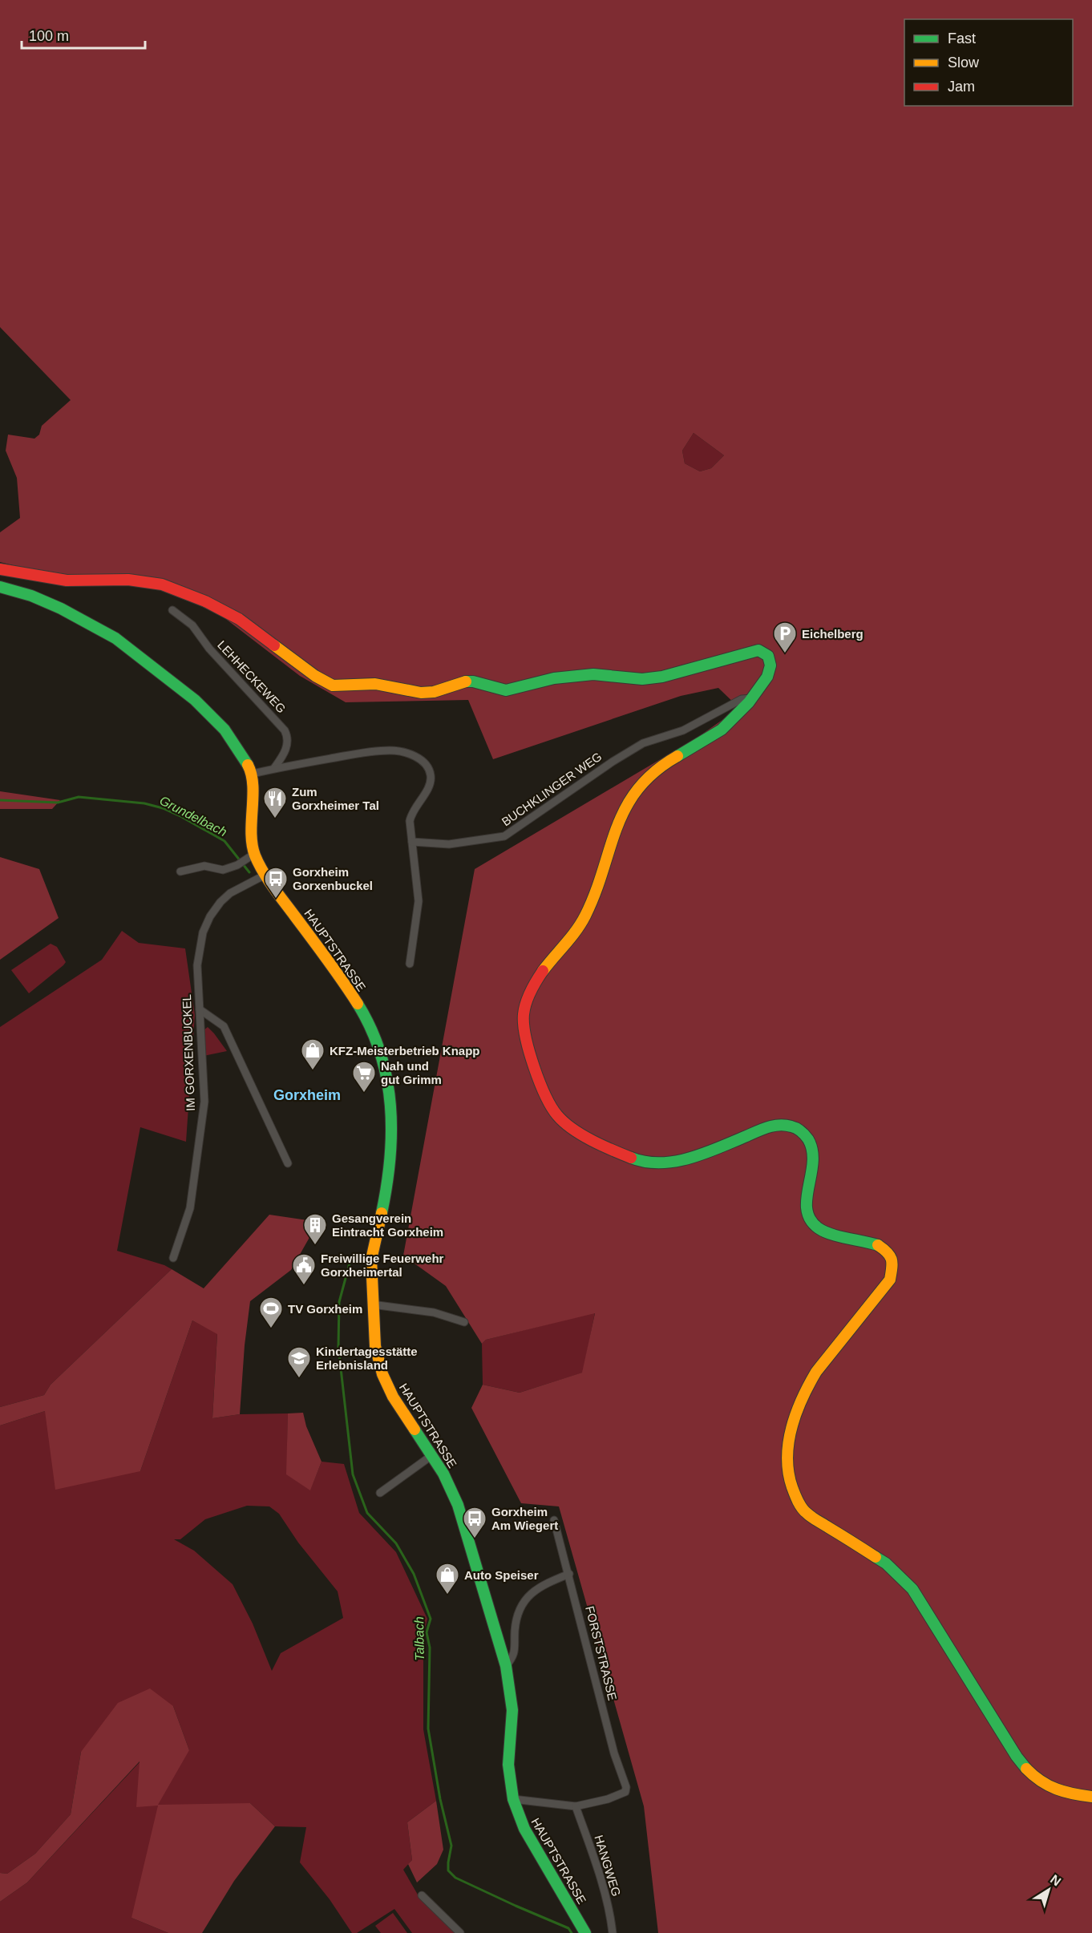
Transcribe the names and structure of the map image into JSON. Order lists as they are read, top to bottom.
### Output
{
  "streets": {
    "street": [
      "LEHHECKEWEG",
      "BUCHKLINGER WEG",
      "HAUPTSTRASSE",
      "IM GORXENBUCKEL",
      "FORSTSTRASSE",
      "HANGWEG"
    ]
  },
  "crossings": [
    ["HAUPTSTRASSE", "IM GORXENBUCKEL"],
    ["FORSTSTRASSE", "HANGWEG"]
  ],
  "districts": ["Gorxheim"],
  "water": ["Grundelbach", "Talbach"],
  "places": {
    "parking": ["Eichelberg"],
    "restaurant": ["Zum Gorxheimer Tal"],
    "bus stop": ["Gorxheim Gorxenbuckel", "Gorxheim Am Wiegert"],
    "shop": ["KFZ-Meisterbetrieb Knapp", "Auto Speiser"],
    "supermarket": ["Nah und gut Grimm"],
    "building": ["Gesangverein Eintracht Gorxheim"],
    "public building": ["Freiwillige Feuerwehr Gorxheimertal"],
    "sports": ["TV Gorxheim"],
    "school or university": ["Kindertagesstätte Erlebnisland"]
  },
  "legend": ["Fast", "Slow", "Jam"],
  "scale_bar": "100 m",
  "north": "top right"
}
